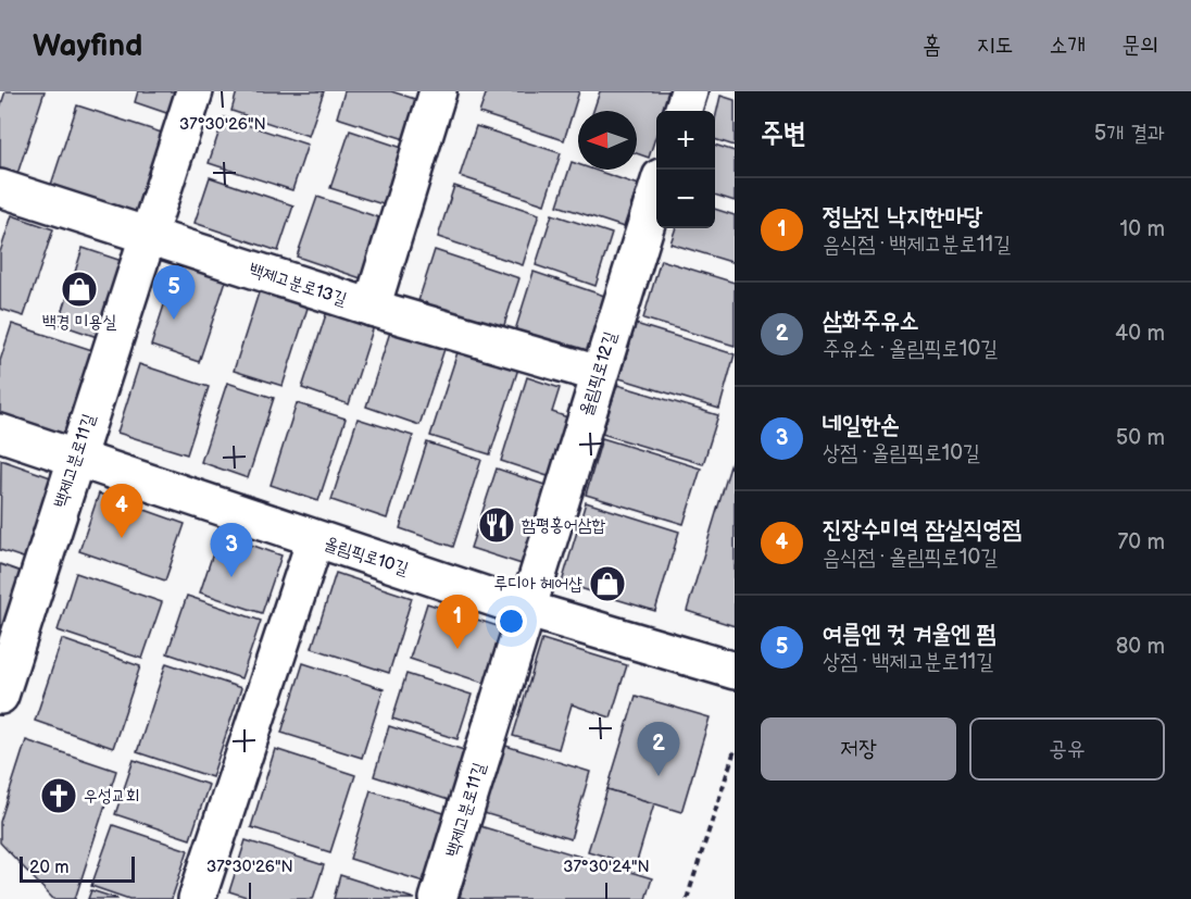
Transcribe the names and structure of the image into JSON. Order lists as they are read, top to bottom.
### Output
{
  "streets": {
    "street": [
      "백제고분로13길",
      "올림픽로12길",
      "백제고분로11길",
      "올림픽로10길"
    ]
  },
  "crossings": [
    ["백제고분로13길", "올림픽로12길"],
    ["백제고분로13길", "백제고분로11길"],
    ["올림픽로12길", "백제고분로11길"],
    ["올림픽로12길", "올림픽로10길"],
    ["백제고분로11길", "올림픽로10길"]
  ],
  "places": {
    "shop": ["백경 미용실", "루디아 헤어샵"],
    "restaurant": ["함평홍어삼합"],
    "church": ["우성교회"]
  },
  "scale_bar": "20 m",
  "north": "left",
  "page": {
    "header": "Wayfind",
    "nav": [
      "홈",
      "지도",
      "소개",
      "문의"
    ],
    "heading": ["주변", "5개 결과"],
    "map_buttons": ["+", "−"],
    "list": [
      {
        "mark": "1",
        "name": "정남진 낙지한마당",
        "note": "음식점 · 백제고분로11길",
        "value": "10 m"
      },
      {
        "mark": "2",
        "name": "삼화주유소",
        "note": "주유소 · 올림픽로10길",
        "value": "40 m"
      },
      {
        "mark": "3",
        "name": "네일한손",
        "note": "상점 · 올림픽로10길",
        "value": "50 m"
      },
      {
        "mark": "4",
        "name": "진장수미역 잠실직영점",
        "note": "음식점 · 올림픽로10길",
        "value": "70 m"
      },
      {
        "mark": "5",
        "name": "여름엔 컷 겨울엔 펌",
        "note": "상점 · 백제고분로11길",
        "value": "80 m"
      }
    ],
    "pins": [
      "5",
      "4",
      "3",
      "1",
      "2"
    ],
    "buttons": ["저장", "공유"],
    "scale": "20 m"
  },
  "coordinates": ["37°30'26\"N", "37°30'24\"N"]
}
